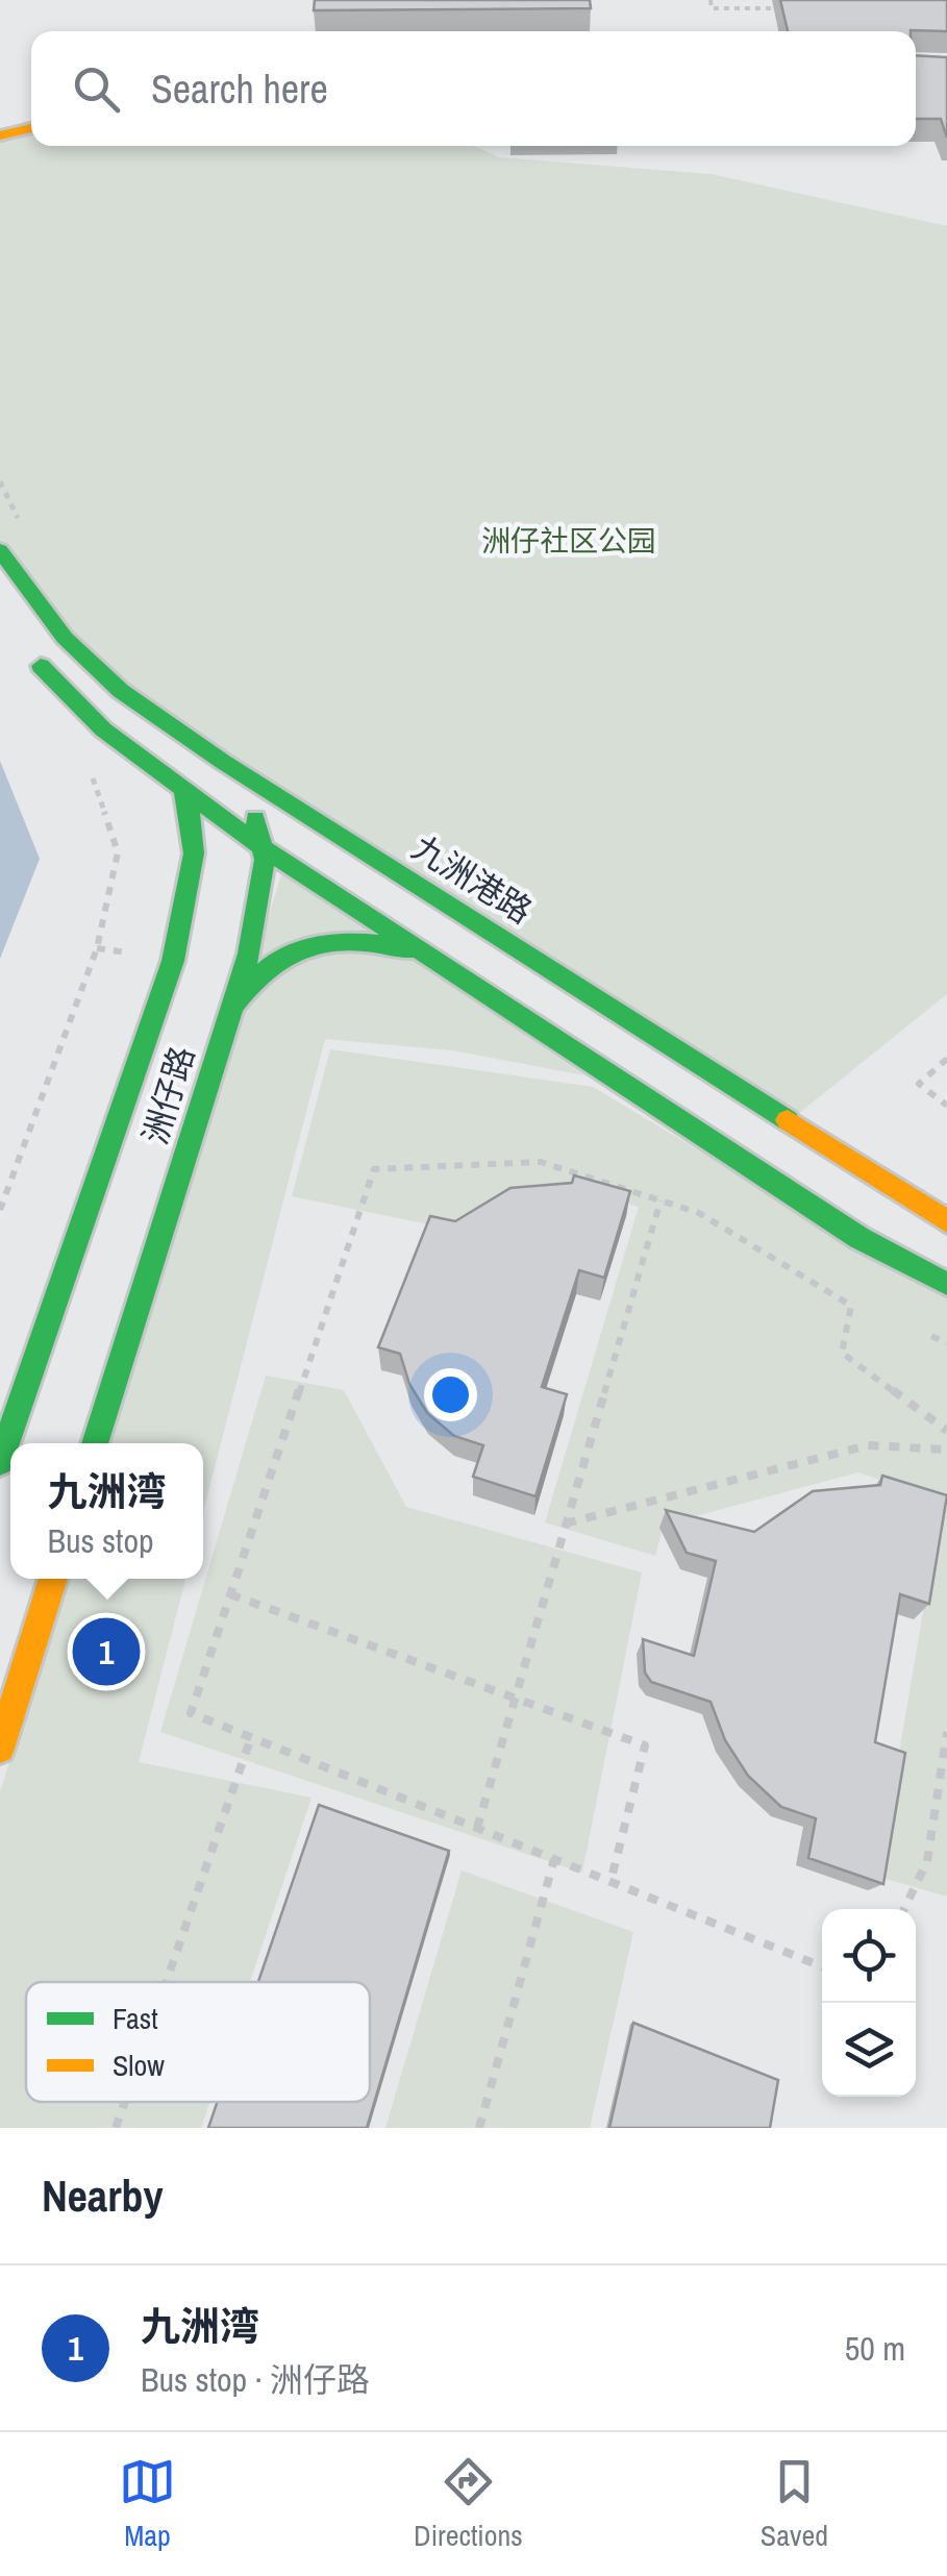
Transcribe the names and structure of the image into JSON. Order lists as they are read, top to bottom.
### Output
{
  "streets": {
    "street": ["九洲港路", "洲仔路"]
  },
  "crossings": [
    ["九洲港路", "洲仔路"]
  ],
  "parks": ["洲仔社区公园"],
  "legend": ["Fast", "Slow"],
  "page": {
    "search": "Search here",
    "popup": ["九洲湾", "Bus stop"],
    "pins": "1",
    "heading": "Nearby",
    "list": [
      {
        "mark": "1",
        "name": "九洲湾",
        "note": "Bus stop · 洲仔路",
        "value": "50 m"
      }
    ],
    "nav": ["Map", "Directions", "Saved"]
  }
}
